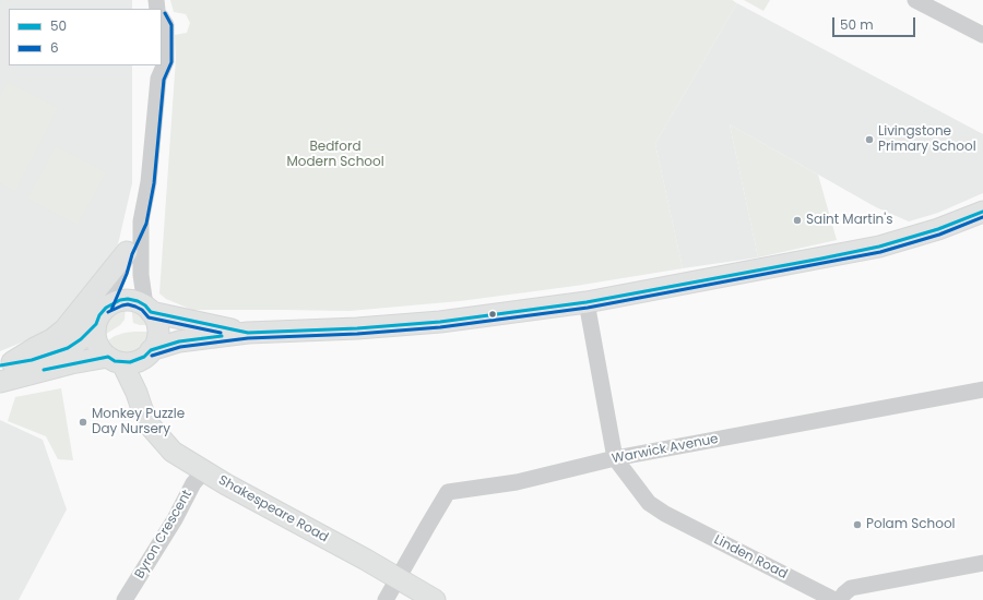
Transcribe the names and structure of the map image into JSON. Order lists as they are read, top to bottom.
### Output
{
  "streets": {
    "main road": ["Shakespeare Road"],
    "street": ["Warwick Avenue", "Byron Crescent", "Linden Road"]
  },
  "crossings": [
    ["Warwick Avenue", "Shakespeare Road"],
    ["Warwick Avenue", "Linden Road"],
    ["Shakespeare Road", "Byron Crescent"]
  ],
  "parks": ["Bedford Modern School"],
  "places": [
    "Livingstone Primary School",
    "Saint Martin's",
    "Monkey Puzzle Day Nursery",
    "Polam School"
  ],
  "lines": ["transit line 6", "transit line 50"],
  "legend": ["50", "6"],
  "scale_bar": "50 m"
}
